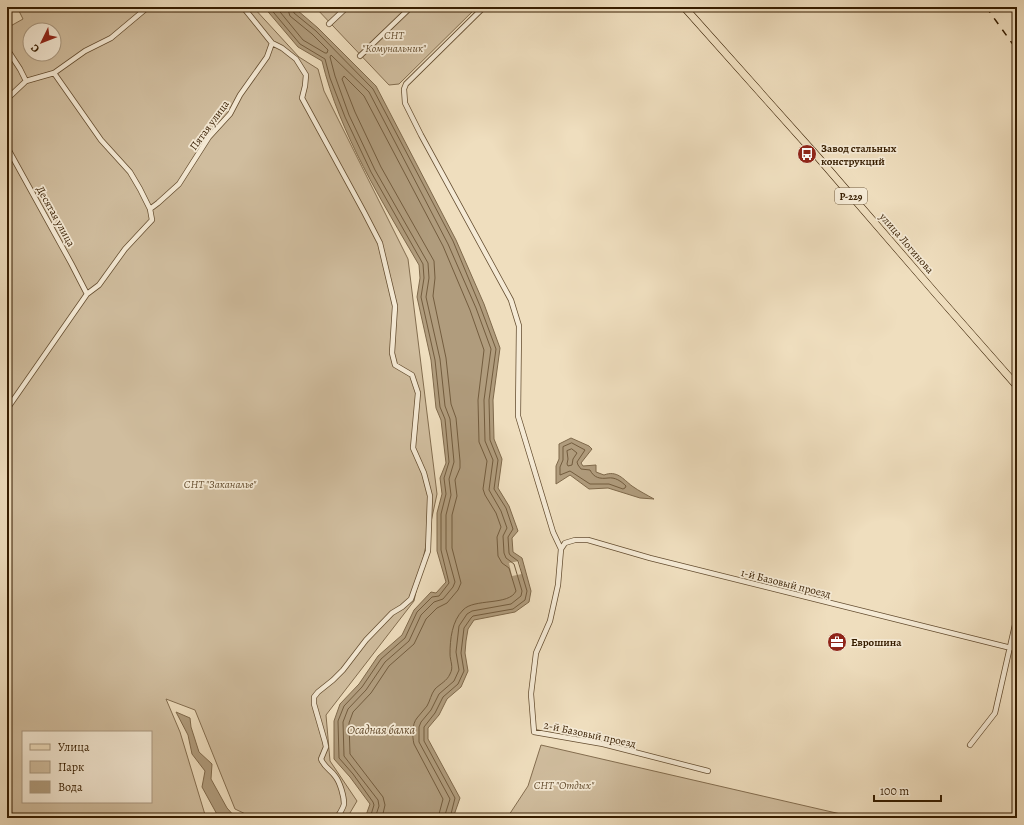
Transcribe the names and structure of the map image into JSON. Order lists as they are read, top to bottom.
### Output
{
  "streets": {
    "main road": ["Р-229", "улица Логинова"],
    "street": [
      "Пятая улица",
      "Десятая улица",
      "1-й Базовый проезд",
      "2-й Базовый проезд"
    ]
  },
  "crossings": [
    ["1-й Базовый проезд", "2-й Базовый проезд"]
  ],
  "water": ["Осадная балка"],
  "parks": ["СНТ \"Комунальник\"", "СНТ \"Заканалье\"", "СНТ \"Отдых\""],
  "places": {
    "bus stop": ["Завод стальных конструкций"],
    "office": ["Еврошина"]
  },
  "legend": ["Улица", "Парк", "Вода"],
  "scale_bar": "100 m",
  "north": "bottom left"
}
